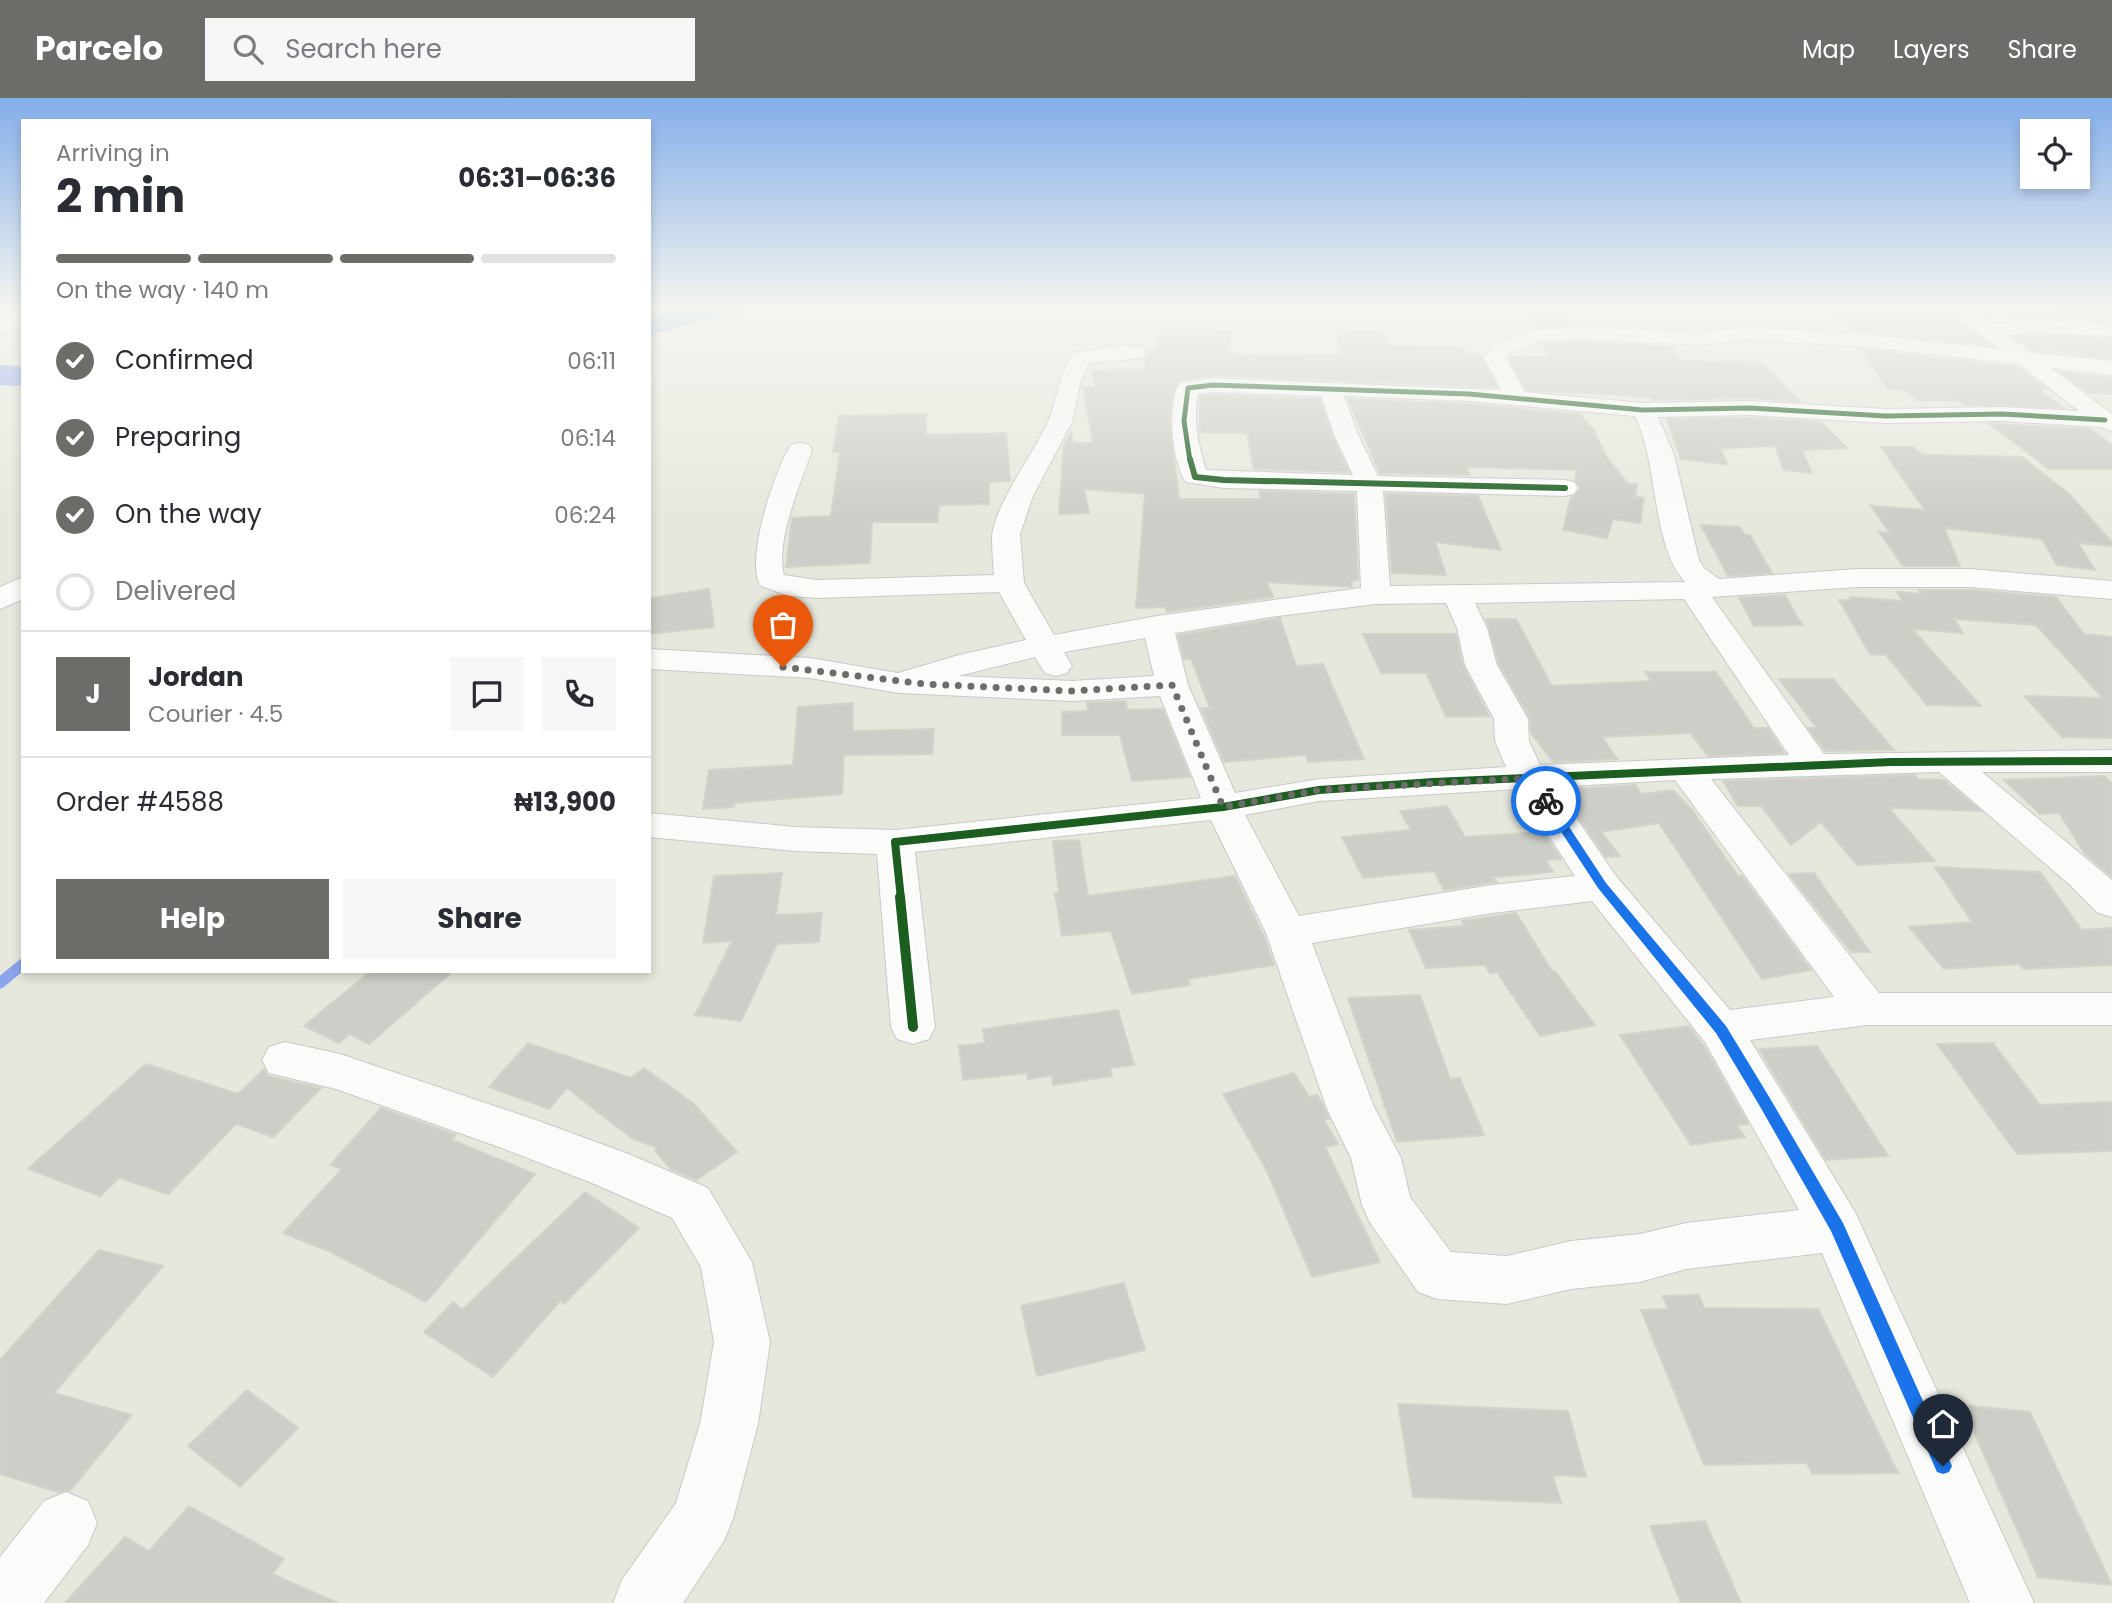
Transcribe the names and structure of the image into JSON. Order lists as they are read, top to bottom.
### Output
{
  "page": {
    "header": "Parcelo",
    "search": "Search here",
    "nav": ["Map", "Layers", "Share"],
    "heading": ["2 min", "Arriving in", "06:31–06:36"],
    "panel": [
      "Jordan",
      "Courier · 4.5",
      "Order #4588",
      "₦13,900"
    ],
    "bar": "On the way · 140 m",
    "list": [
      ["Confirmed", "06:11"],
      ["Preparing", "06:14"],
      ["On the way", "06:24"],
      "Delivered"
    ],
    "round": "J",
    "buttons": ["Help", "Share"]
  }
}
